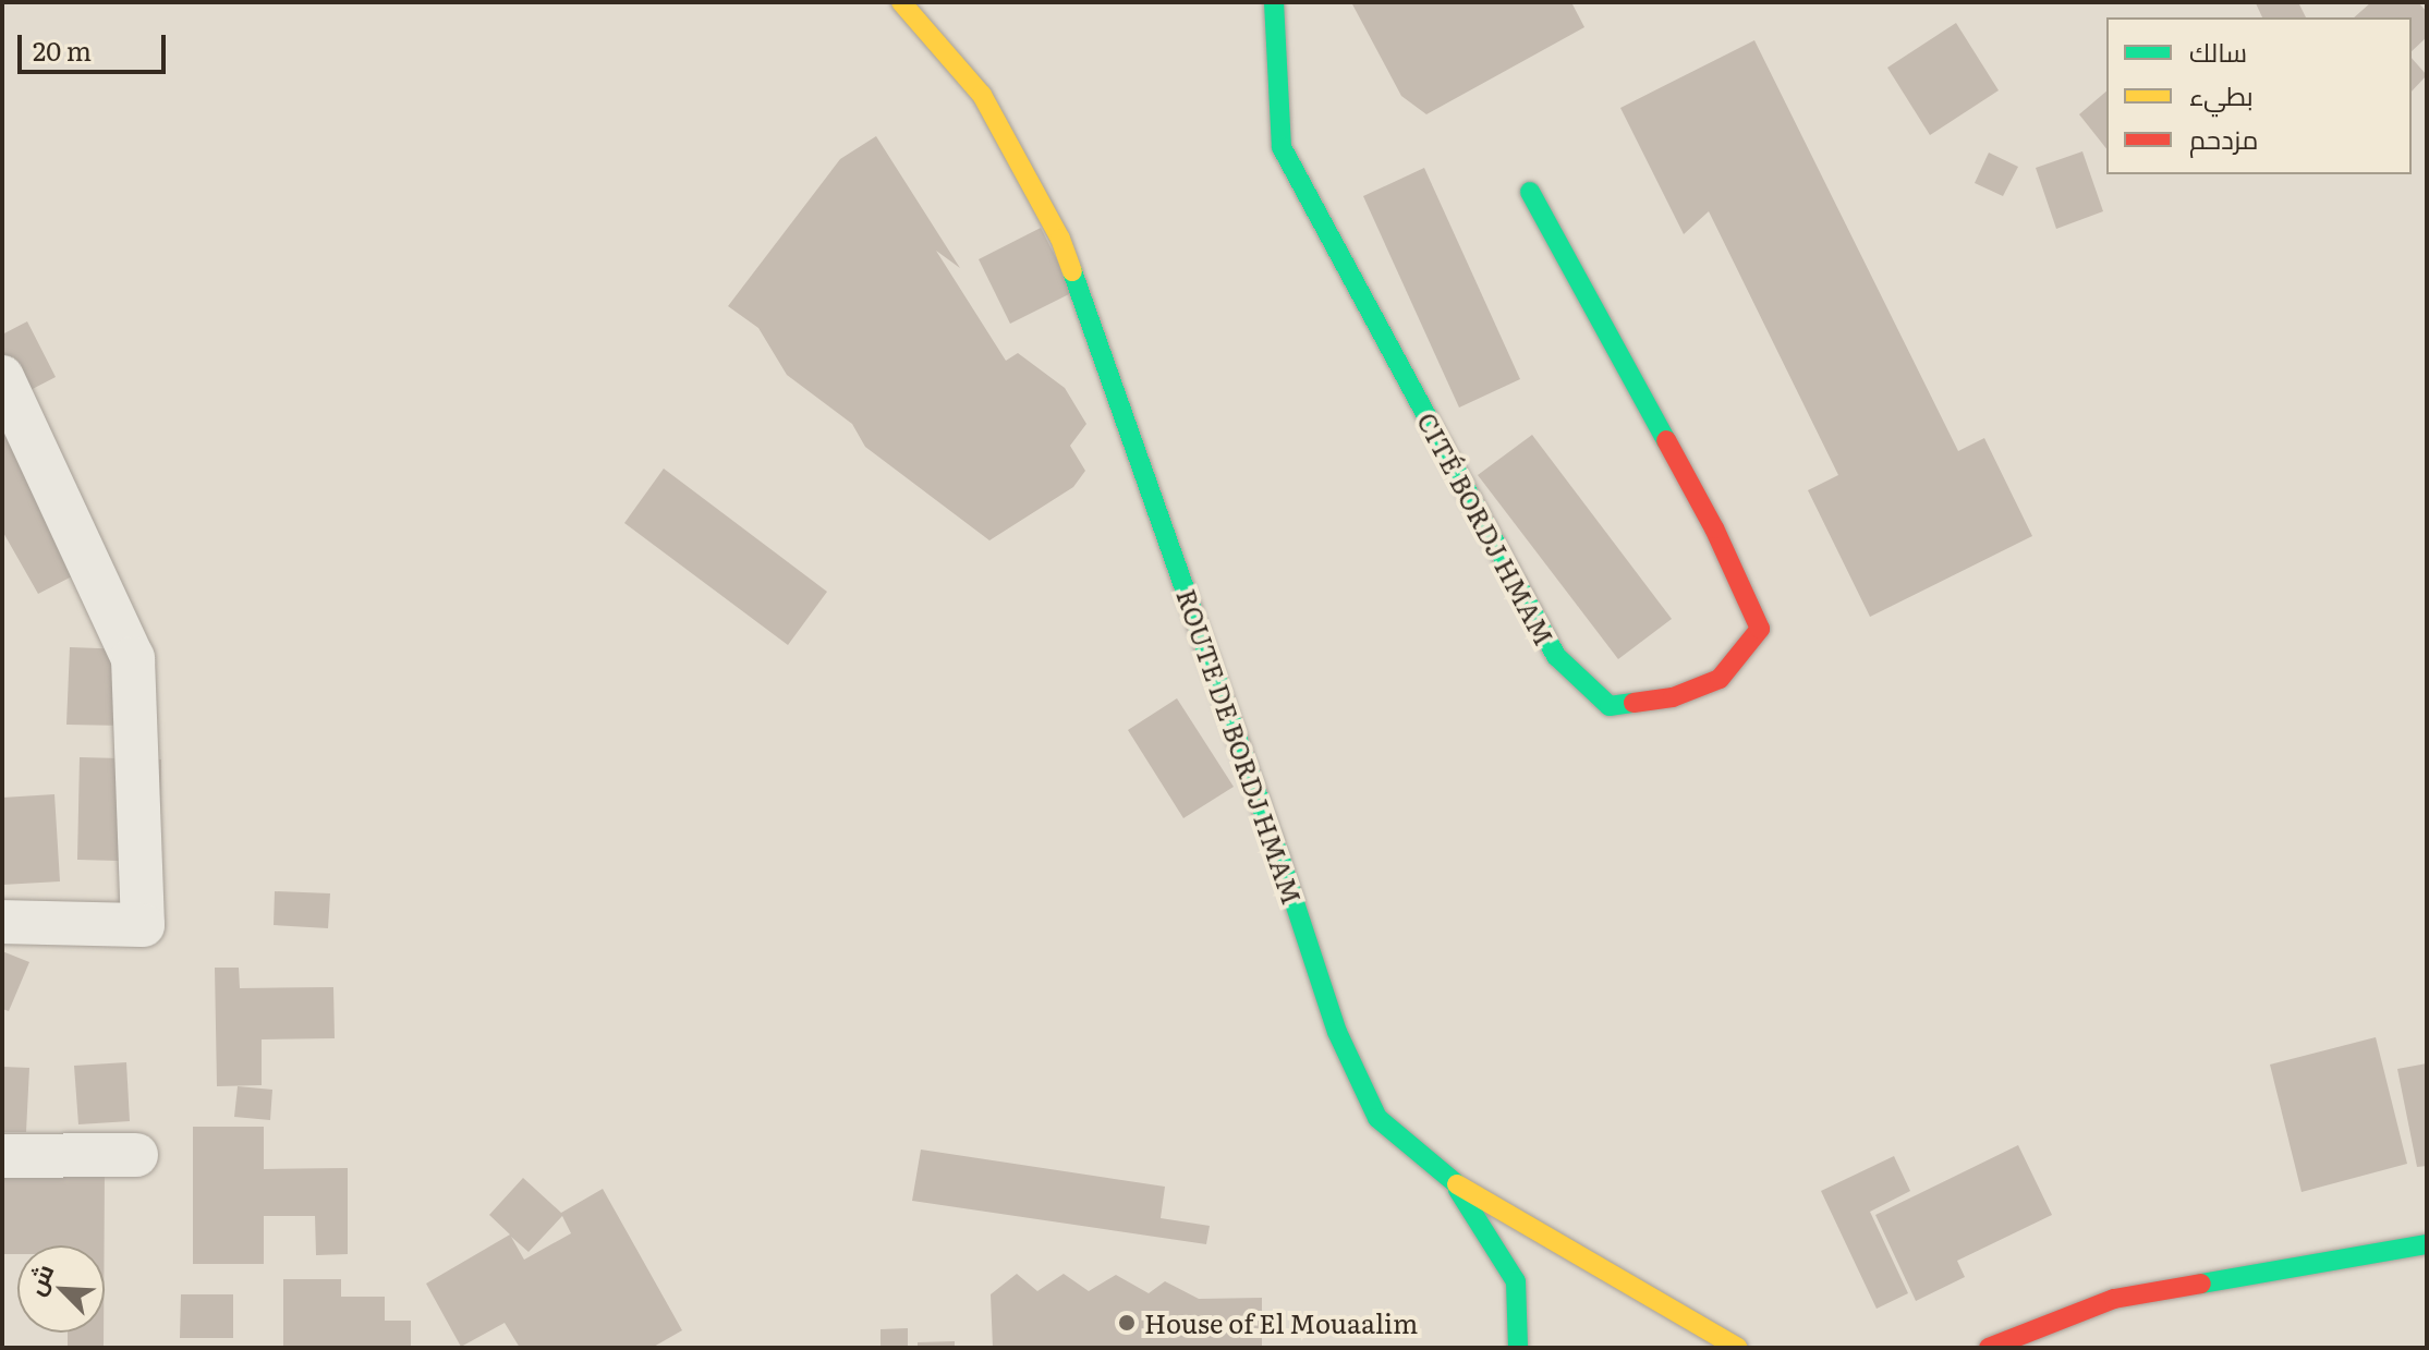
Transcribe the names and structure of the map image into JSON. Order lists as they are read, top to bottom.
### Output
{
  "streets": {
    "main road": ["CITÉ BORDJ HMAM", "ROUTE DE BORDJ HMAM"]
  },
  "places": ["House of El Mouaalim"],
  "legend": ["سالك", "بطيء", "مزدحم"],
  "scale_bar": "20 m",
  "north": "top left"
}
